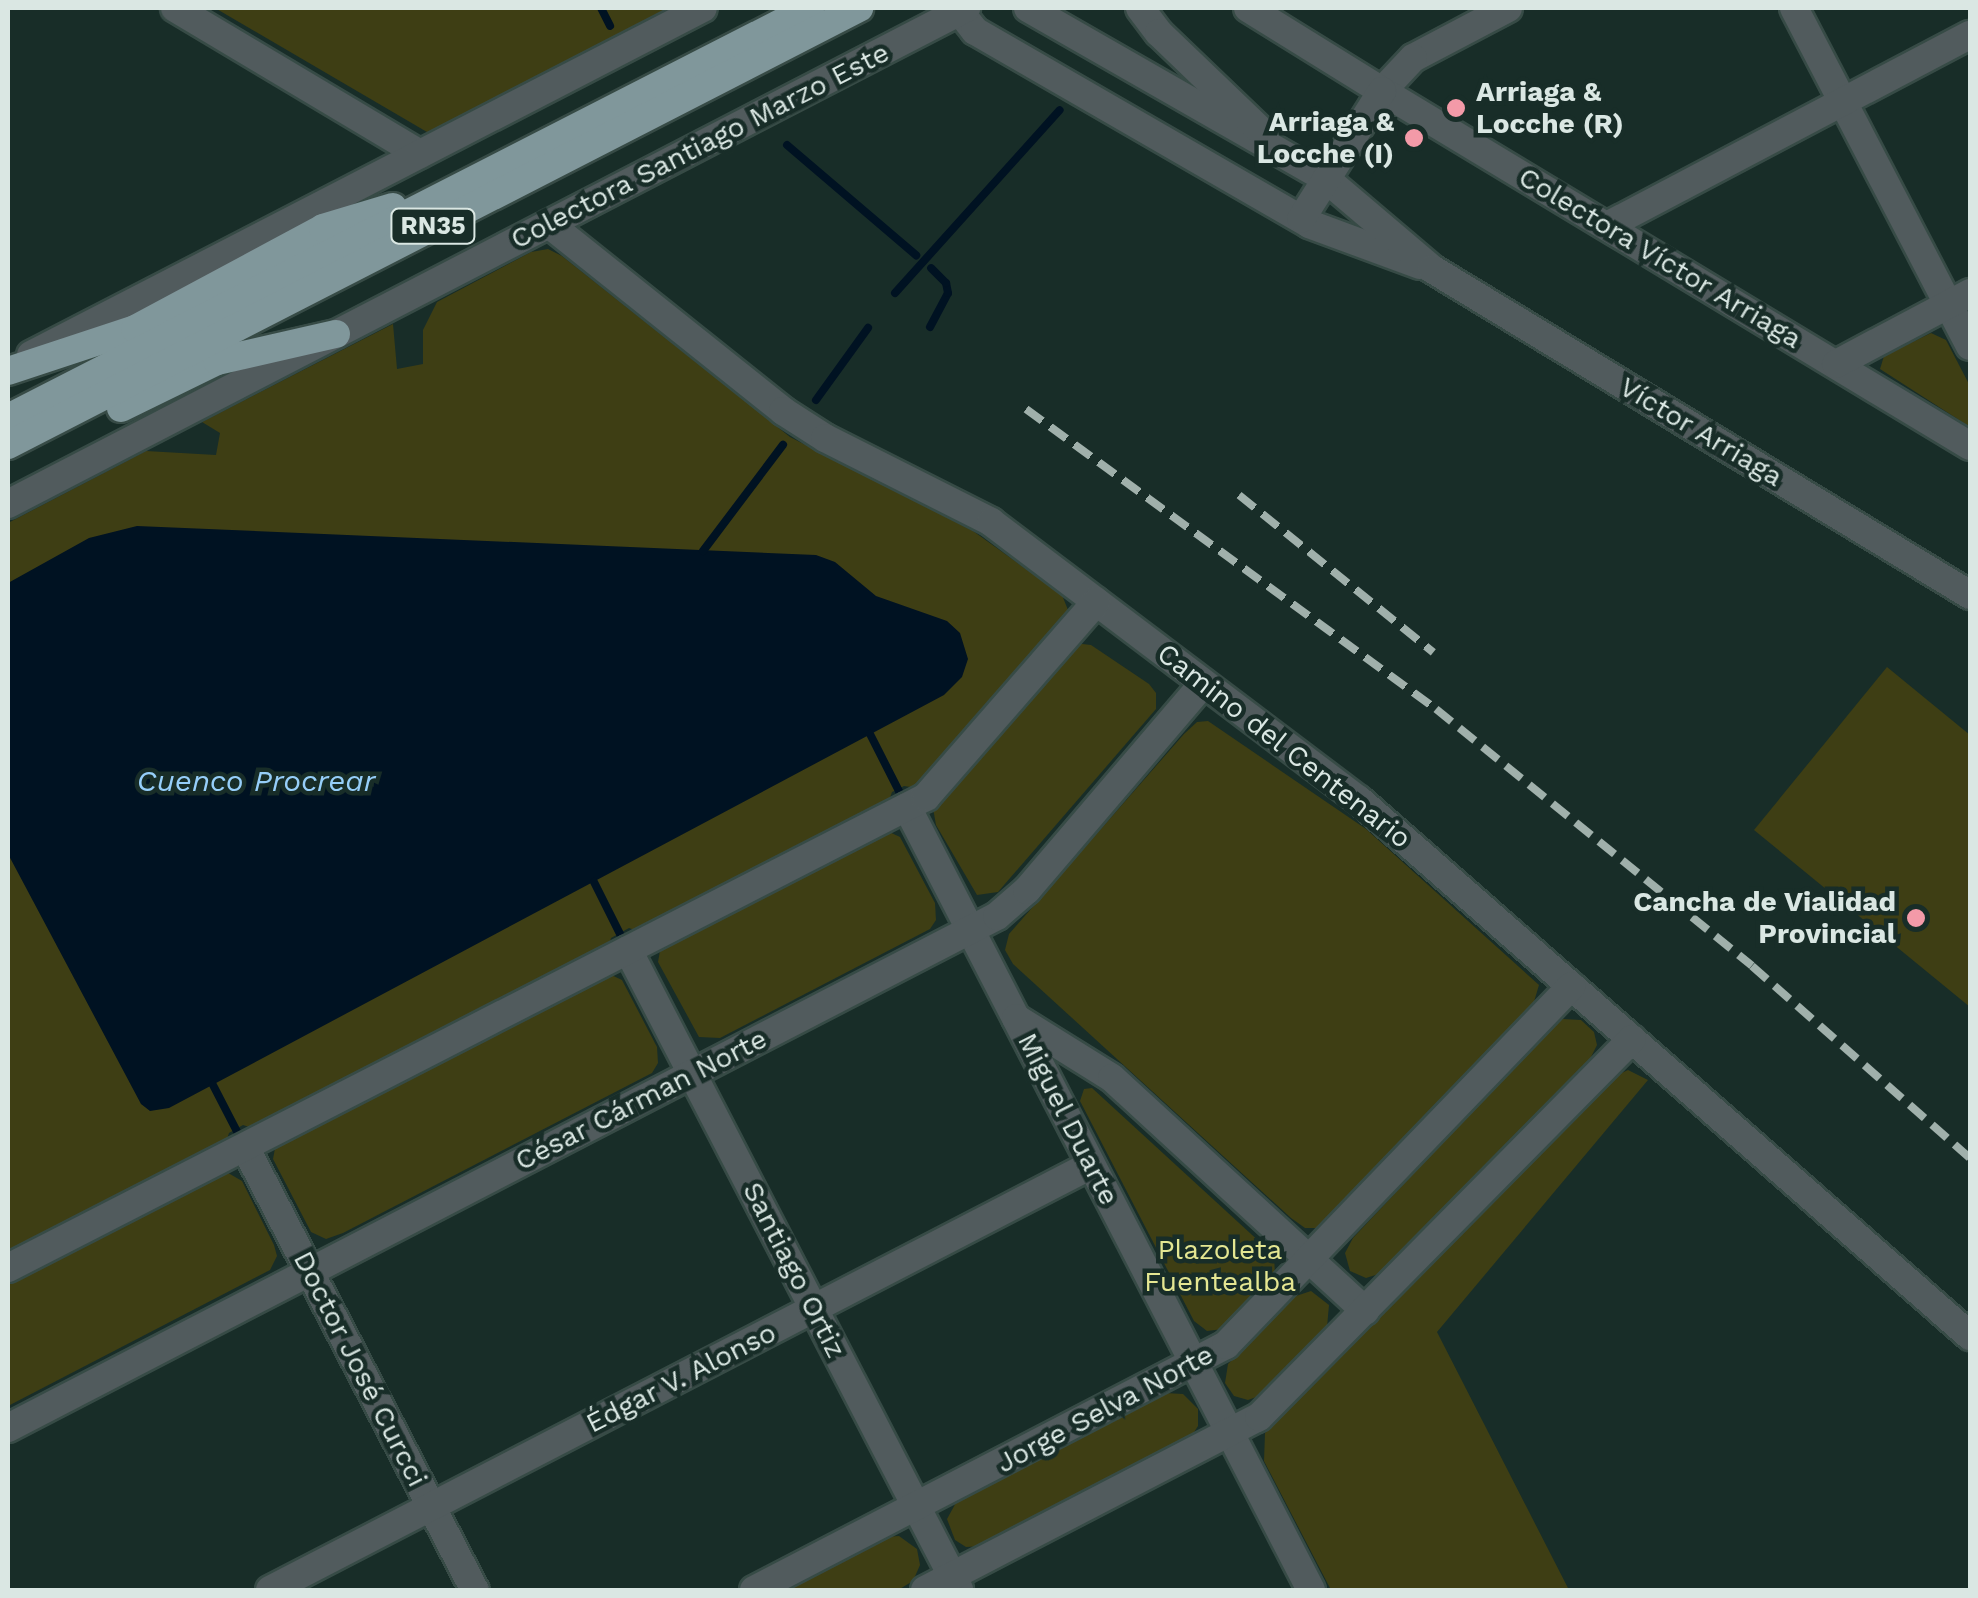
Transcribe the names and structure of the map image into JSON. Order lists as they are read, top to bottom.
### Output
{
  "streets": {
    "highway": ["RN35"],
    "street": [
      "Colectora Santiago Marzo Este",
      "Colectora Víctor Arriaga",
      "Víctor Arriaga",
      "Camino del Centenario",
      "César Cárman Norte",
      "Miguel Duarte",
      "Santiago Ortiz",
      "Doctor José Curcci",
      "Édgar V. Alonso",
      "Jorge Selva Norte"
    ]
  },
  "crossings": [
    ["Colectora Santiago Marzo Este", "Víctor Arriaga"],
    ["Colectora Santiago Marzo Este", "Camino del Centenario"],
    ["Camino del Centenario", "César Cárman Norte"],
    ["Camino del Centenario", "Jorge Selva Norte"],
    ["César Cárman Norte", "Miguel Duarte"],
    ["César Cárman Norte", "Santiago Ortiz"],
    ["César Cárman Norte", "Doctor José Curcci"],
    ["Miguel Duarte", "Édgar V. Alonso"],
    ["Miguel Duarte", "Jorge Selva Norte"],
    ["Santiago Ortiz", "Édgar V. Alonso"],
    ["Santiago Ortiz", "Jorge Selva Norte"],
    ["Doctor José Curcci", "Édgar V. Alonso"]
  ],
  "water": ["Cuenco Procrear"],
  "parks": ["Plazoleta Fuentealba"],
  "places": ["Arriaga & Locche (R)", "Arriaga & Locche (I)", "Cancha de Vialidad Provincial"]
}
